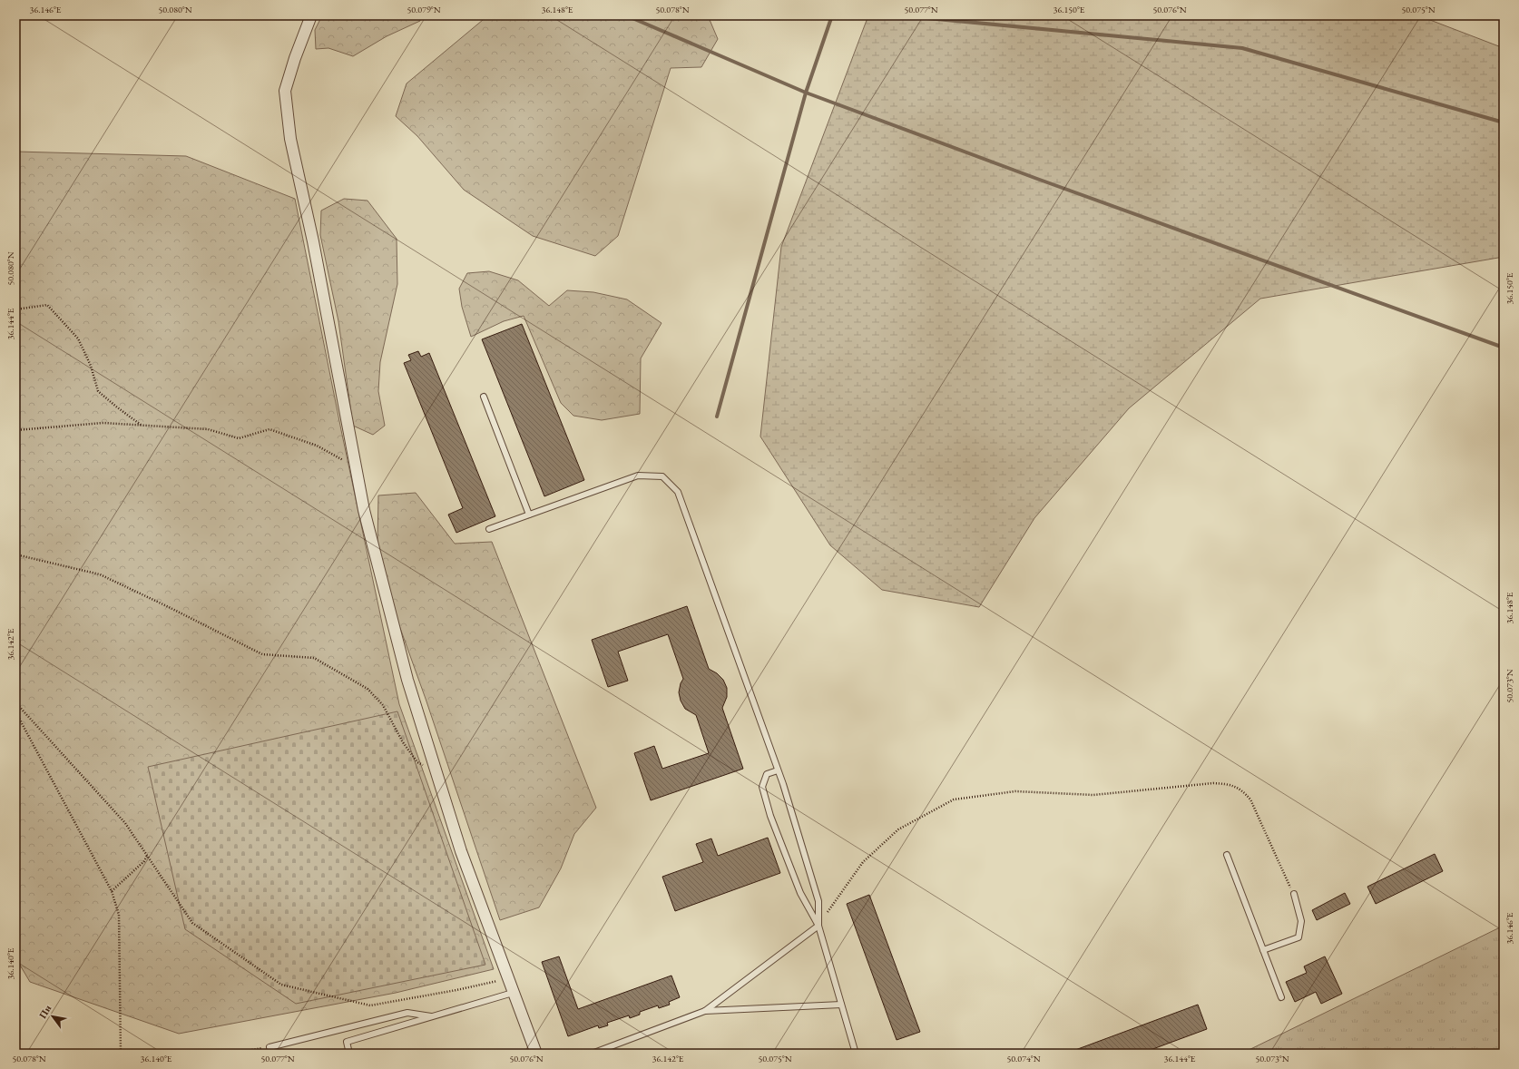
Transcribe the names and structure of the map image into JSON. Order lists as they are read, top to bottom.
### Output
{
  "north": "top left",
  "coordinates": [
    "36.146°E",
    "50.080°N",
    "50.079°N",
    "36.148°E",
    "50.078°N",
    "50.077°N",
    "36.150°E",
    "50.076°N",
    "50.075°N",
    "36.144°E",
    "36.142°E",
    "50.073°N",
    "36.140°E",
    "50.074°N"
  ]
}
